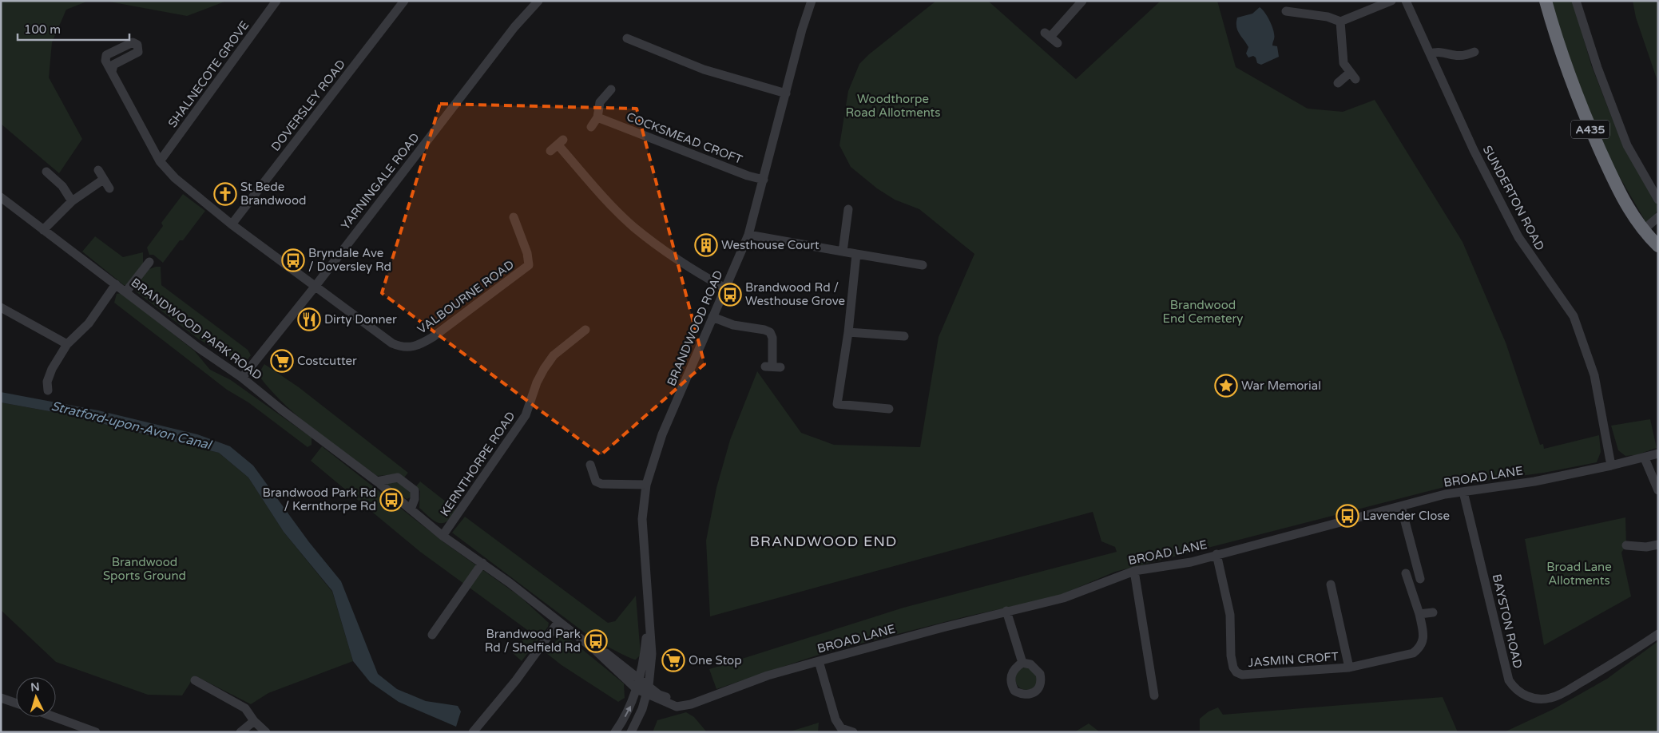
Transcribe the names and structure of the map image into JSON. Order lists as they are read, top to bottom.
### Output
{
  "streets": {
    "highway": ["A435"],
    "street": [
      "SHALNECOTE GROVE",
      "DOVERSLEY ROAD",
      "COCKSMEAD CROFT",
      "YARNINGALE ROAD",
      "SUNDERTON ROAD",
      "VALBOURNE ROAD",
      "BRANDWOOD ROAD",
      "BRANDWOOD PARK ROAD",
      "KERNTHORPE ROAD",
      "BROAD LANE",
      "BAYSTON ROAD",
      "JASMIN CROFT"
    ]
  },
  "crossings": [
    ["SHALNECOTE GROVE", "VALBOURNE ROAD"],
    ["DOVERSLEY ROAD", "VALBOURNE ROAD"],
    ["COCKSMEAD CROFT", "BRANDWOOD ROAD"],
    ["YARNINGALE ROAD", "VALBOURNE ROAD"],
    ["YARNINGALE ROAD", "BRANDWOOD PARK ROAD"],
    ["SUNDERTON ROAD", "BROAD LANE"],
    ["BRANDWOOD ROAD", "BRANDWOOD PARK ROAD"],
    ["BRANDWOOD PARK ROAD", "KERNTHORPE ROAD"],
    ["BROAD LANE", "BAYSTON ROAD"],
    ["BROAD LANE", "JASMIN CROFT"]
  ],
  "districts": ["BRANDWOOD END"],
  "water": ["Stratford-upon-Avon Canal"],
  "parks": [
    "Woodthorpe Road Allotments",
    "Brandwood End Cemetery",
    "Brandwood Sports Ground",
    "Broad Lane Allotments"
  ],
  "places": {
    "church": ["St Bede Brandwood"],
    "building": ["Westhouse Court"],
    "bus stop": [
      "Bryndale Ave / Doversley Rd",
      "Brandwood Rd / Westhouse Grove",
      "Brandwood Park Rd / Kernthorpe Rd",
      "Lavender Close",
      "Brandwood Park Rd / Shelfield Rd"
    ],
    "restaurant": ["Dirty Donner"],
    "supermarket": ["Costcutter", "One Stop"],
    "place": ["War Memorial"]
  },
  "scale_bar": "100 m",
  "north": "top"
}
